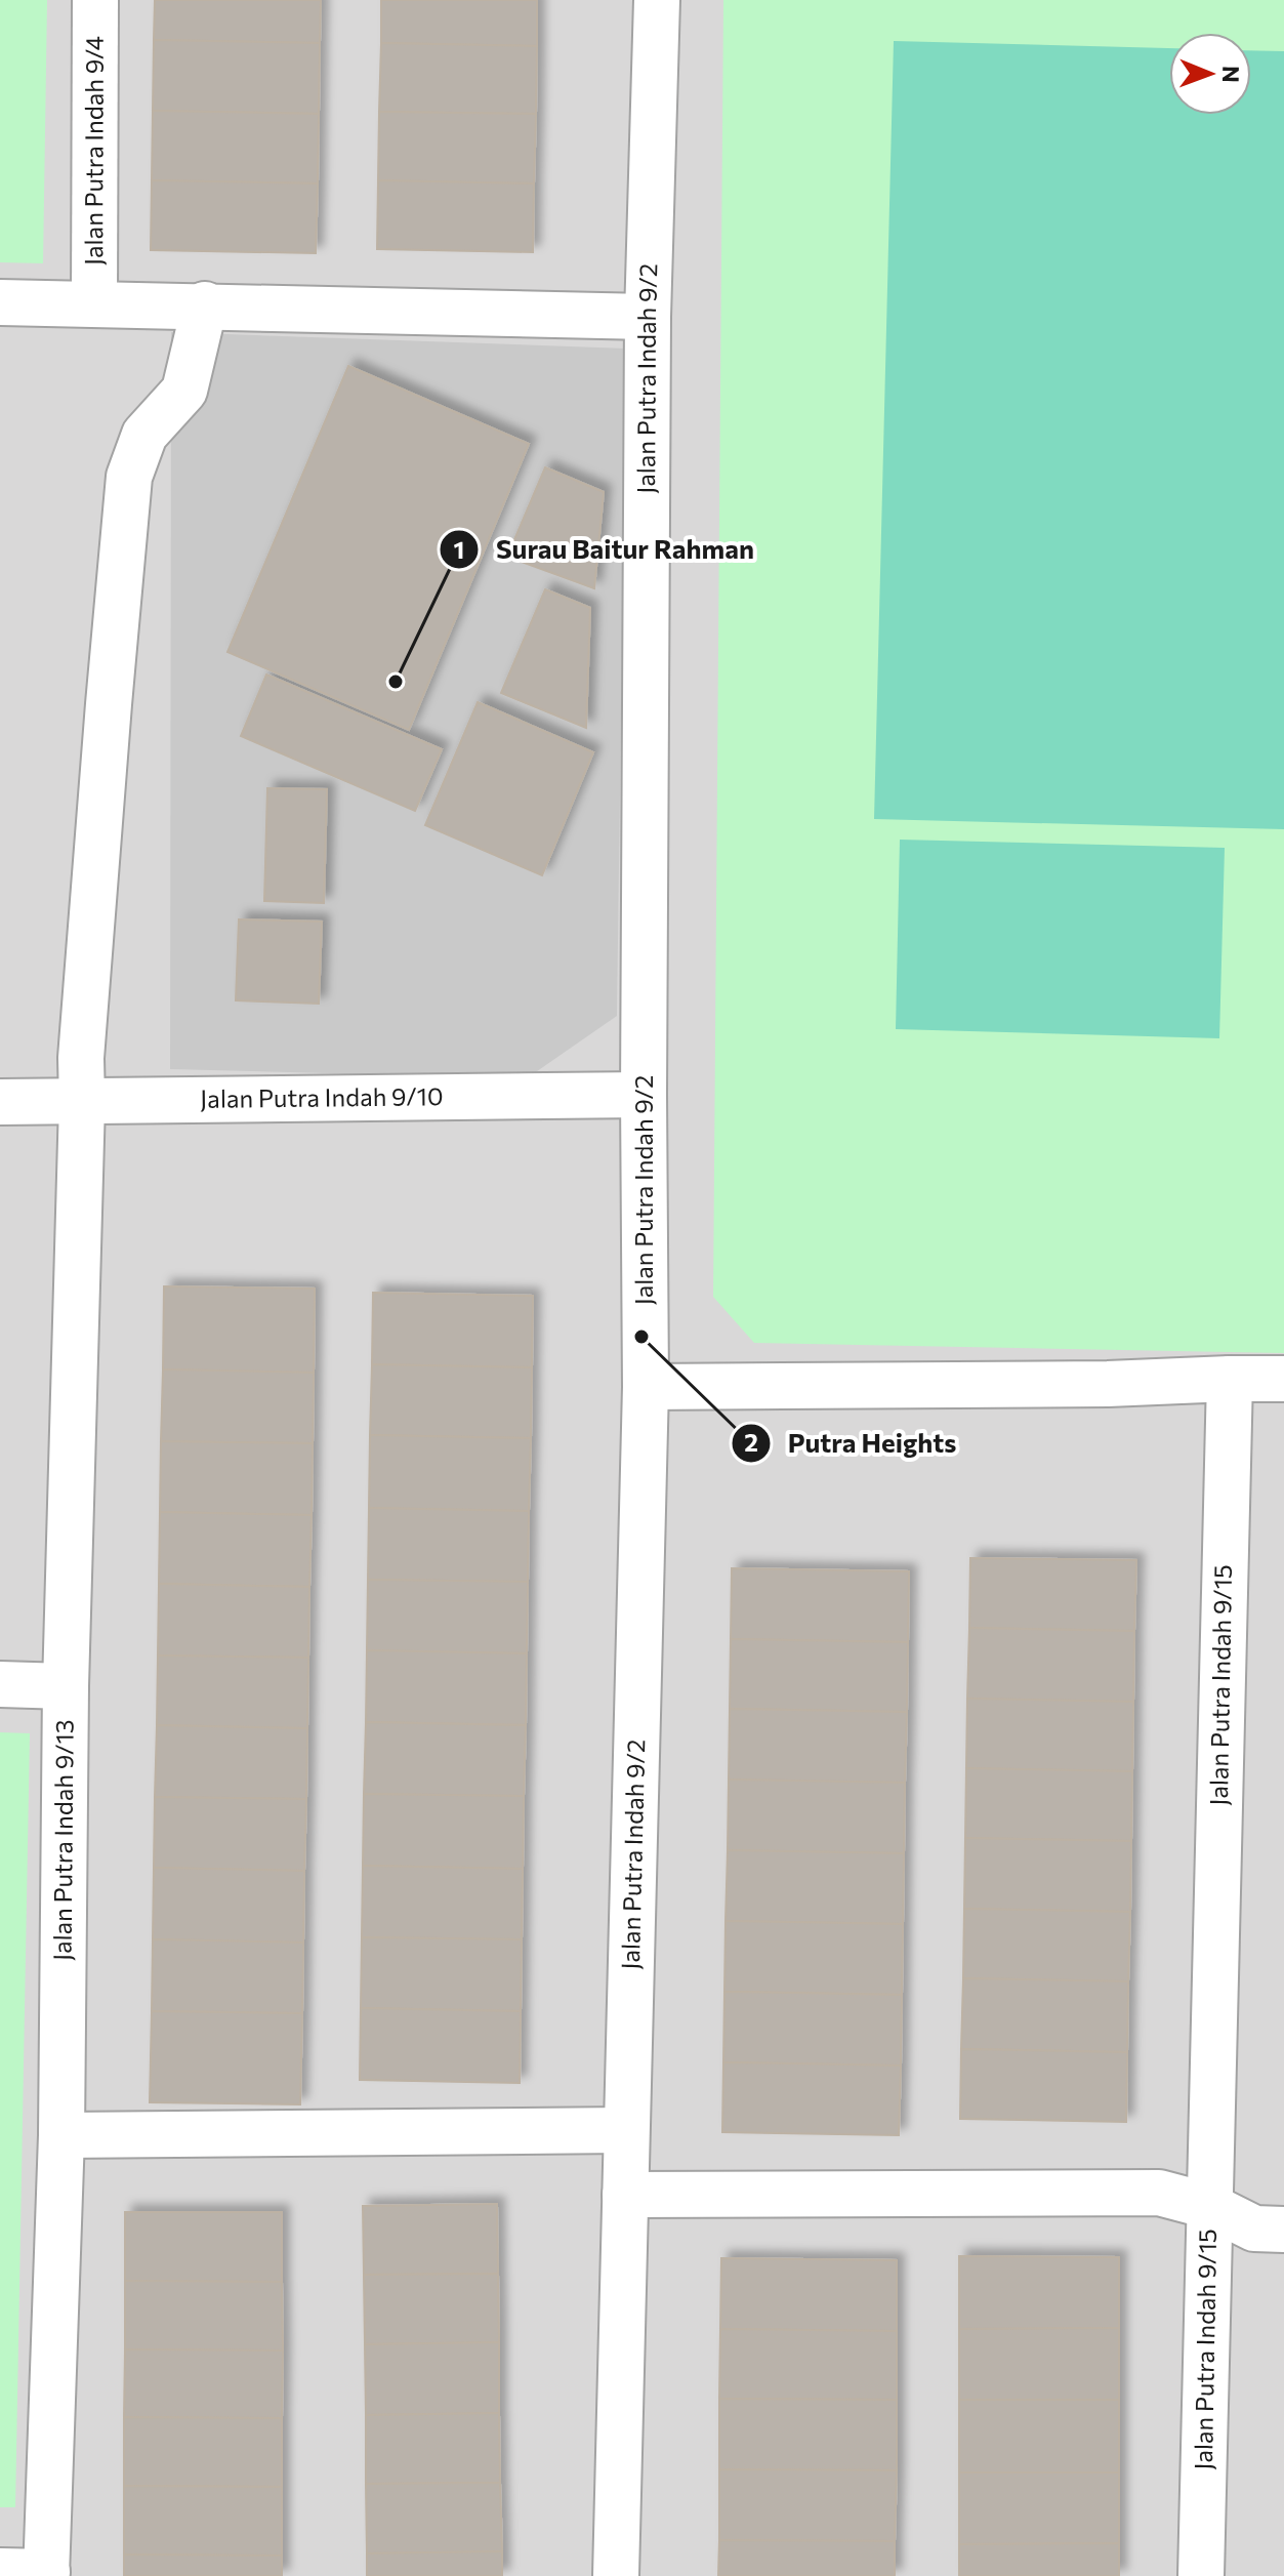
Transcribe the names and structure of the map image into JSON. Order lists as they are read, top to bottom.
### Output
{
  "streets": {
    "street": [
      "Jalan Putra Indah 9/4",
      "Jalan Putra Indah 9/2",
      "Jalan Putra Indah 9/10",
      "Jalan Putra Indah 9/15",
      "Jalan Putra Indah 9/13"
    ]
  },
  "crossings": [
    ["Jalan Putra Indah 9/2", "Jalan Putra Indah 9/10"],
    ["Jalan Putra Indah 9/10", "Jalan Putra Indah 9/13"]
  ],
  "places": ["Surau Baitur Rahman", "Putra Heights"],
  "north": "right"
}
